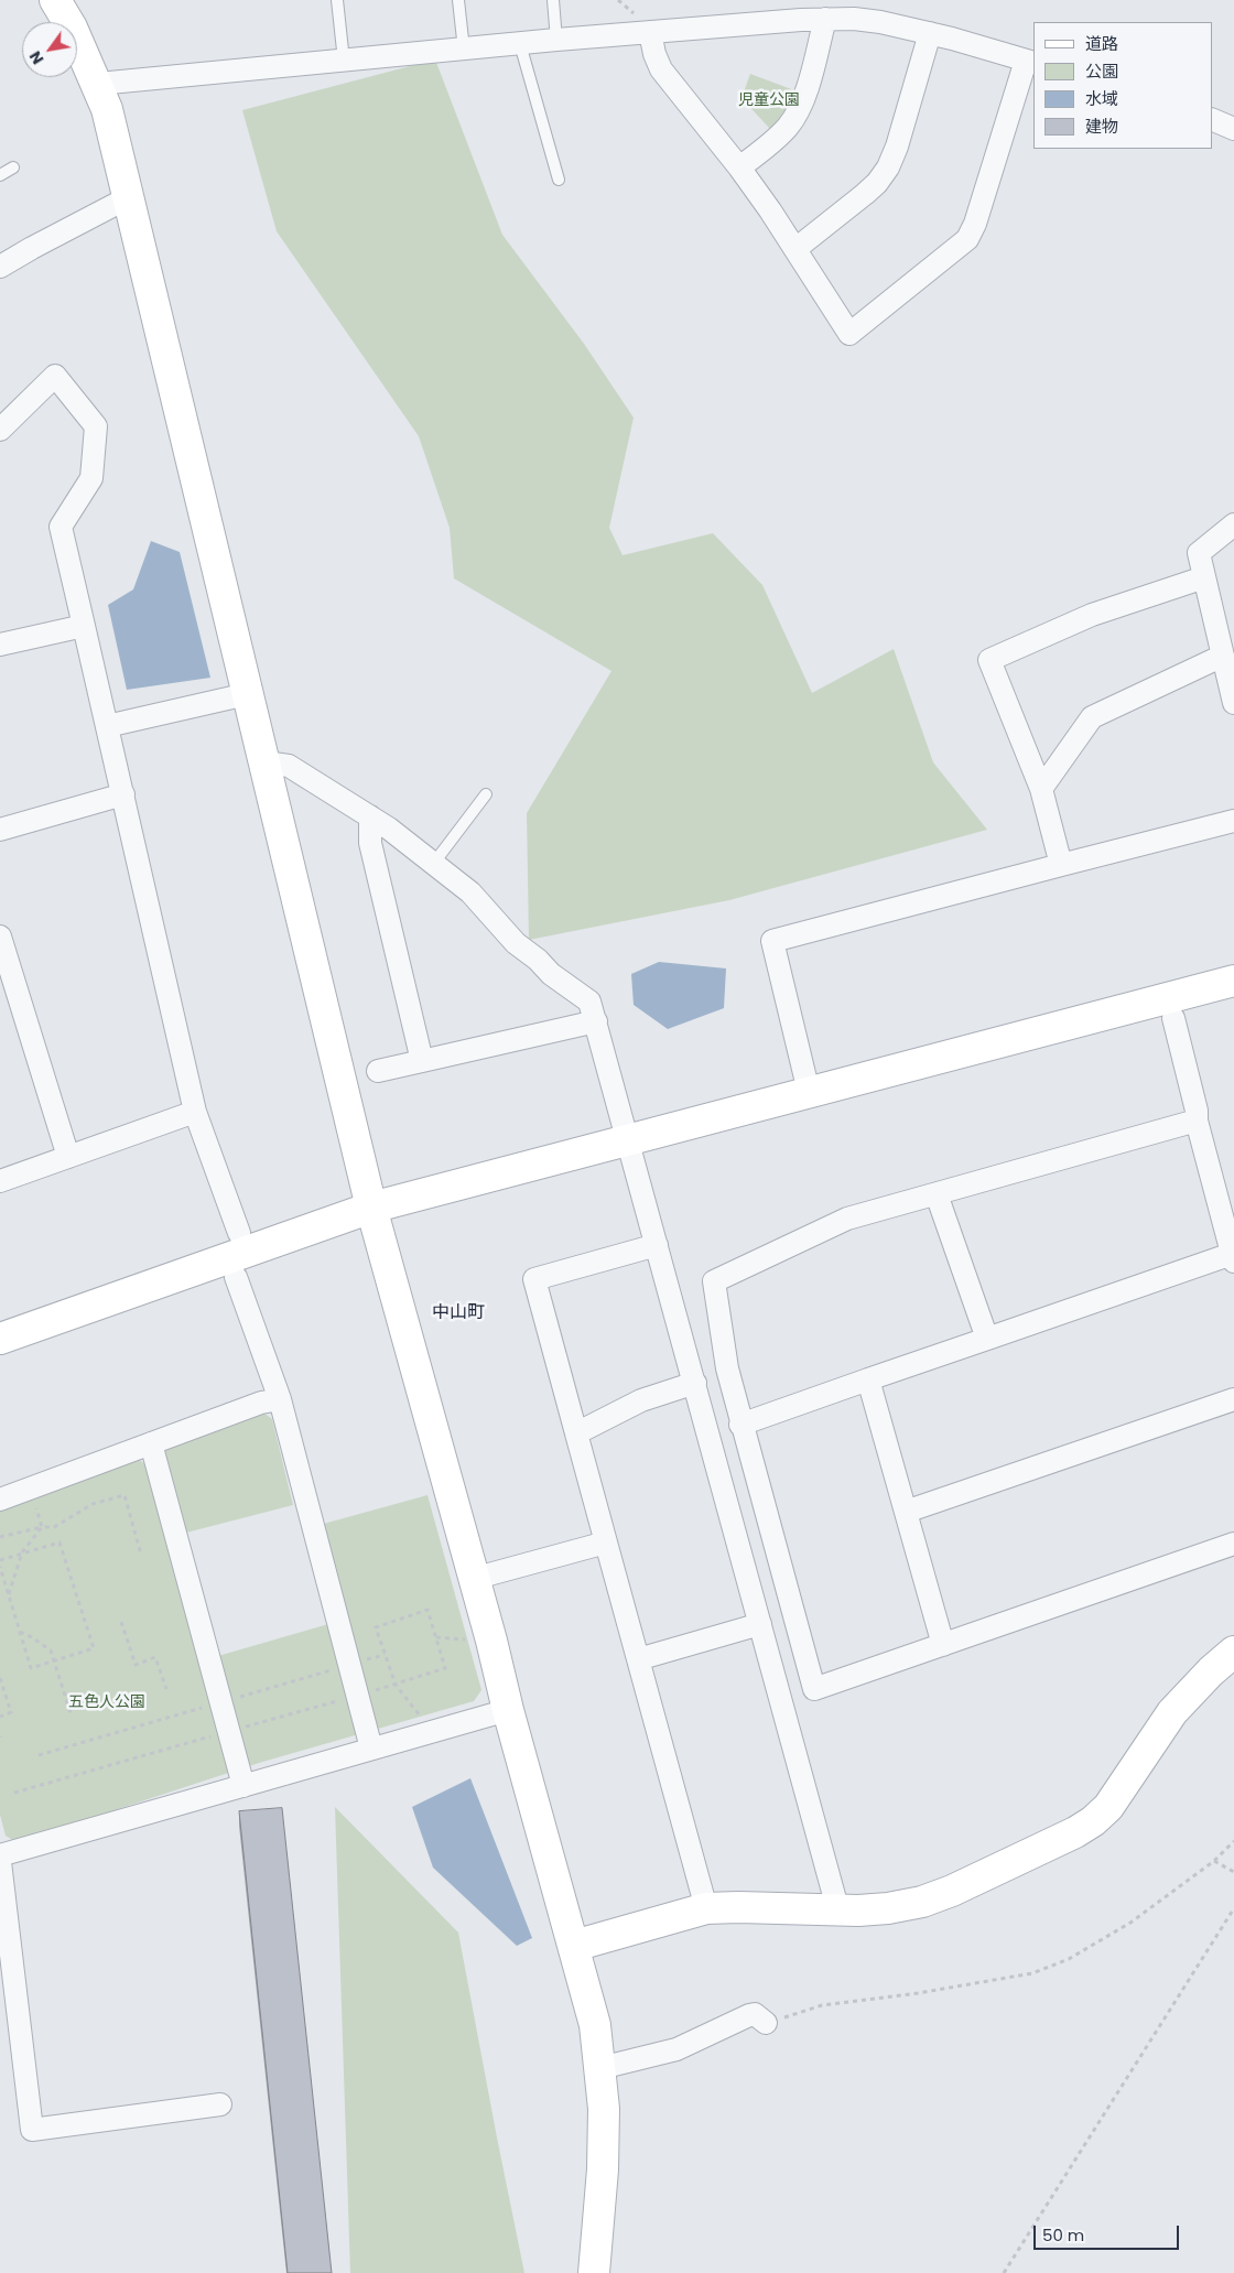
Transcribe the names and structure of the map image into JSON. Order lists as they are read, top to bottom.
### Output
{
  "districts": ["中山町"],
  "parks": ["児童公園", "五色人公園"],
  "legend": [
    "道路",
    "公園",
    "水域",
    "建物"
  ],
  "scale_bar": "50 m",
  "north": "bottom left"
}
